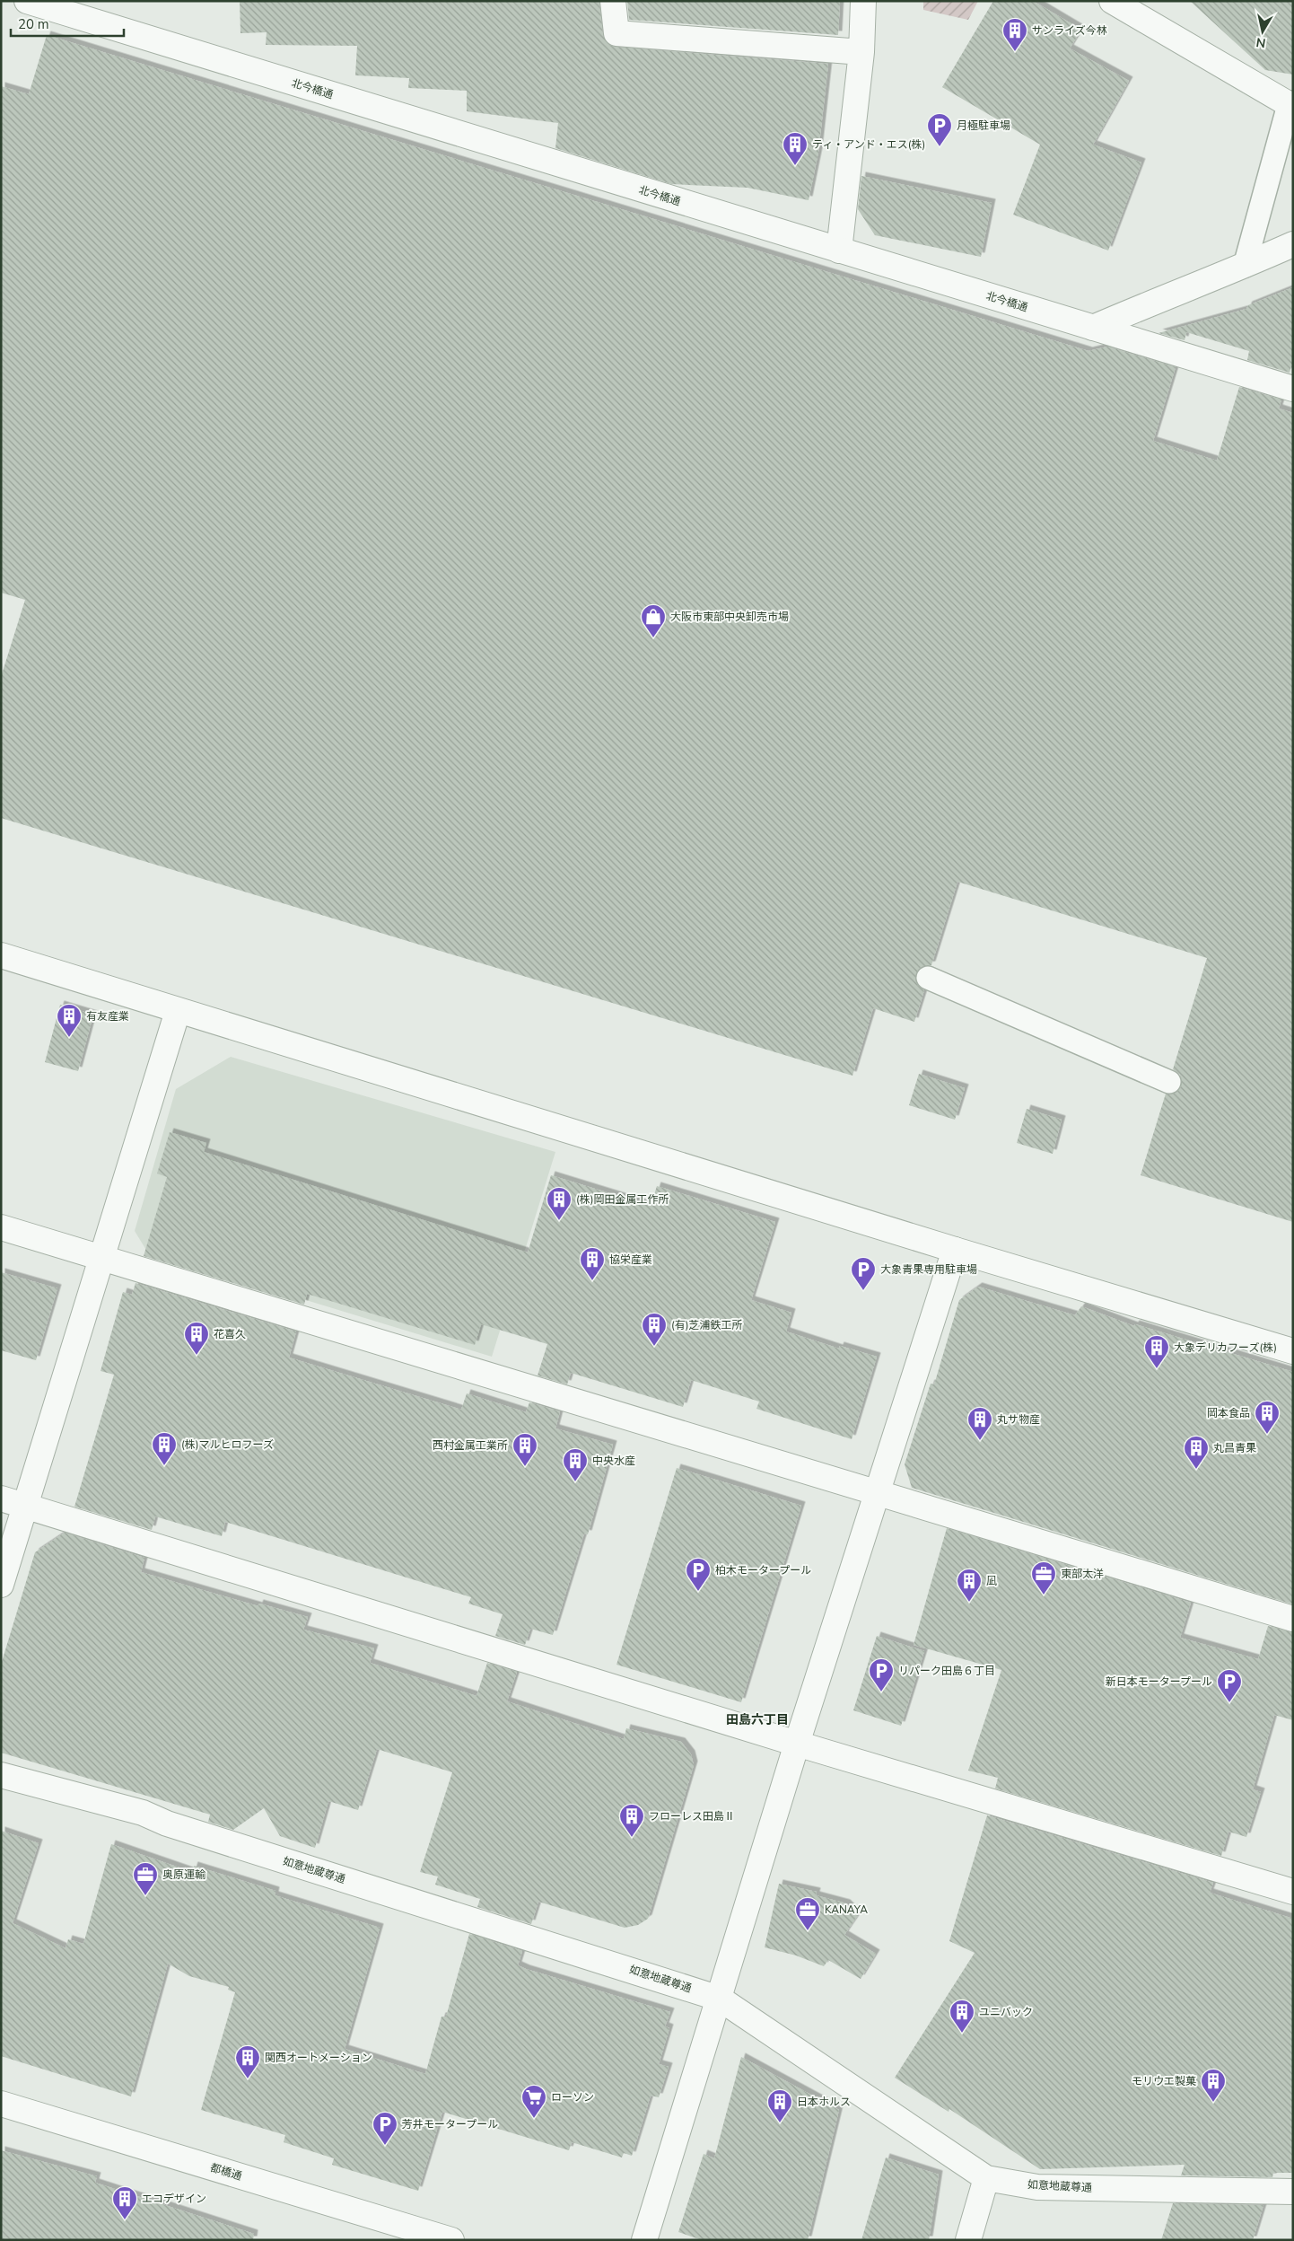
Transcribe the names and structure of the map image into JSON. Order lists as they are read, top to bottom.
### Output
{
  "streets": {
    "street": ["北今橋通", "如意地蔵尊通", "都橋通"]
  },
  "districts": ["田島六丁目"],
  "places": {
    "building": [
      "サンライズ今林",
      "ティ・アンド・エス(株)",
      "有友産業",
      "(株)岡田金属工作所",
      "協栄産業",
      "(有)芝浦鉄工所",
      "花喜久",
      "大象デリカフーズ(株)",
      "岡本食品",
      "丸サ物産",
      "(株)マルヒロフーズ",
      "西村金属工業所",
      "丸昌青果",
      "中央水産",
      "凪",
      "フローレス田島Ⅱ",
      "ユニバック",
      "関西オートメーション",
      "モリウエ製菓",
      "日本ホルス",
      "エコデザイン"
    ],
    "parking": [
      "月極駐車場",
      "大象青果専用駐車場",
      "柏木モータープール",
      "リパーク田島６丁目",
      "新日本モータープール",
      "芳井モータープール"
    ],
    "shop": ["大阪市東部中央卸売市場"],
    "office": ["東部太洋", "奥原運輸", "KANAYA"],
    "supermarket": ["ローソン"]
  },
  "scale_bar": "20 m",
  "north": "bottom"
}
